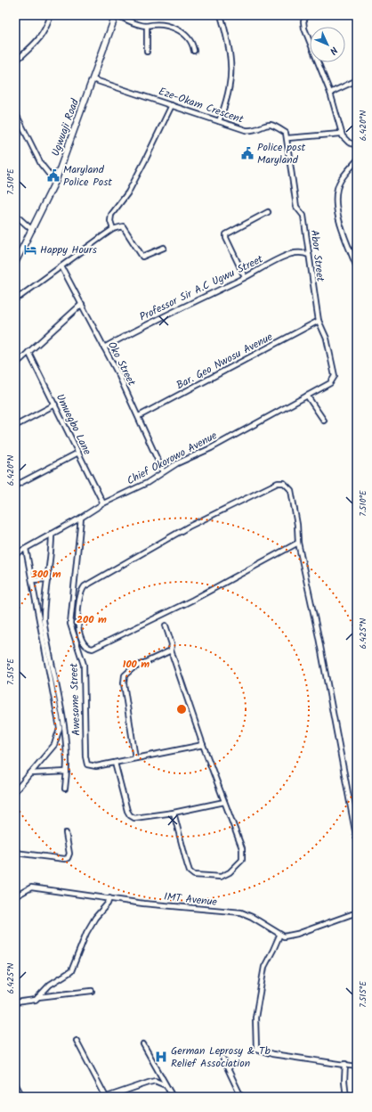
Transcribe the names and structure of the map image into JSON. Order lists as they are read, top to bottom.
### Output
{
  "streets": {
    "main road": ["Ugwuaji Road"],
    "street": [
      "Eze-Okam Crescent",
      "Abor Street",
      "Professor Sir A.C Ugwu Street",
      "Bar. Geo Nwosu Avenue",
      "Oko Street",
      "Umuegbo Lane",
      "Chief Okorowo Avenue",
      "Awesome Street",
      "IMT Avenue"
    ]
  },
  "crossings": [
    ["Eze-Okam Crescent", "Ugwuaji Road"],
    ["Eze-Okam Crescent", "Abor Street"],
    ["Abor Street", "Professor Sir A.C Ugwu Street"],
    ["Abor Street", "Bar. Geo Nwosu Avenue"],
    ["Abor Street", "Chief Okorowo Avenue"],
    ["Professor Sir A.C Ugwu Street", "Oko Street"],
    ["Bar. Geo Nwosu Avenue", "Oko Street"],
    ["Oko Street", "Chief Okorowo Avenue"],
    ["Umuegbo Lane", "Chief Okorowo Avenue"],
    ["Chief Okorowo Avenue", "Awesome Street"]
  ],
  "places": {
    "public building": ["Police post Maryland", "Maryland Police Post"],
    "hotel": ["Happy Hours"],
    "hospital": ["German Leprosy & Tb Relief Association"]
  },
  "north": "bottom right",
  "coordinates": [
    "6.420°N",
    "7.510°E",
    "6.425°N",
    "7.515°E"
  ],
  "rings": ["300 m", "200 m", "100 m"]
}
